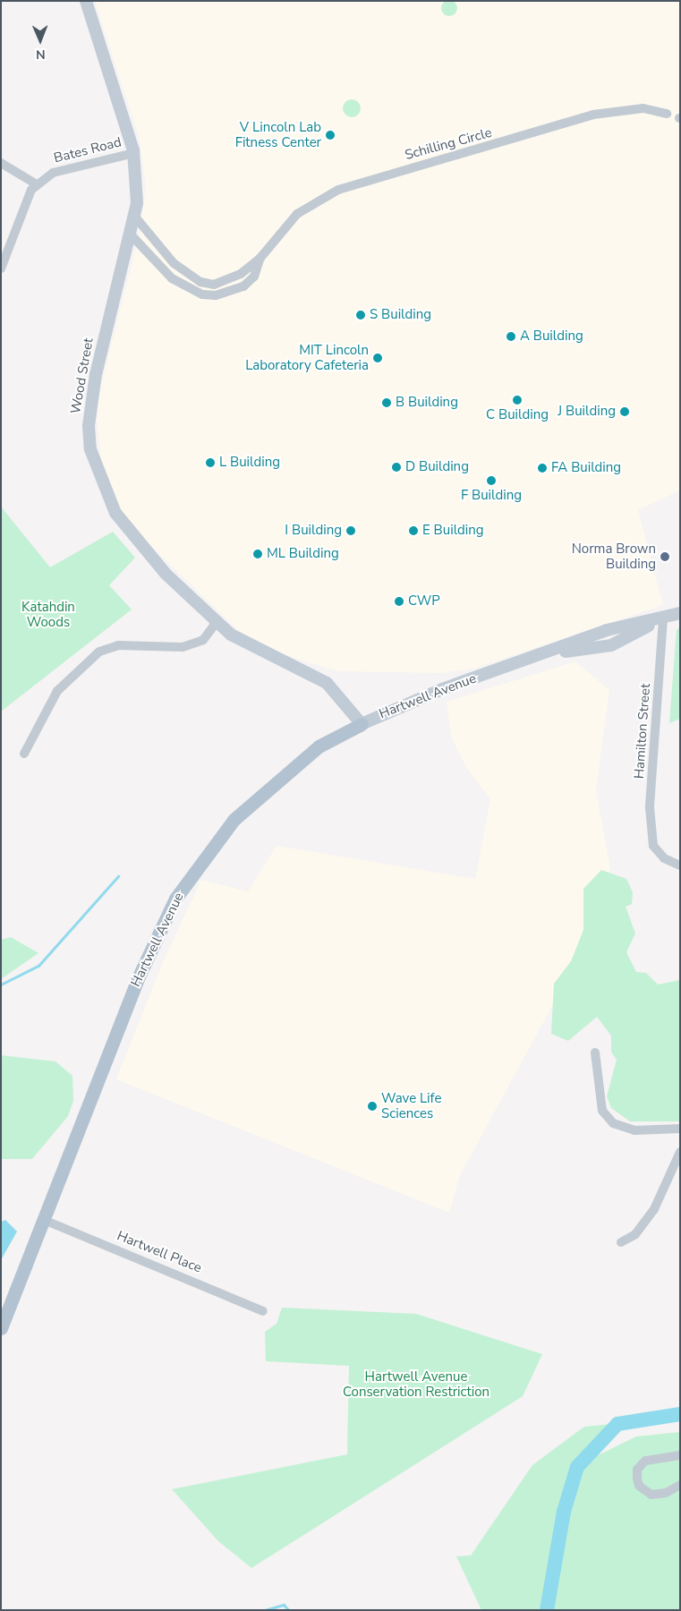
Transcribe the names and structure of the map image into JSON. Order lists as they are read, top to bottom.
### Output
{
  "streets": {
    "main road": ["Hartwell Avenue"],
    "street": [
      "Schilling Circle",
      "Bates Road",
      "Wood Street",
      "Hamilton Street",
      "Hartwell Place"
    ]
  },
  "crossings": [
    ["Schilling Circle", "Wood Street"],
    ["Bates Road", "Wood Street"],
    ["Wood Street", "Hartwell Avenue"],
    ["Hartwell Avenue", "Hamilton Street"],
    ["Hartwell Avenue", "Hartwell Place"]
  ],
  "parks": ["Katahdin Woods", "Hartwell Avenue Conservation Restriction"],
  "places": [
    "V Lincoln Lab Fitness Center",
    "S Building",
    "A Building",
    "MIT Lincoln Laboratory Cafeteria",
    "C Building",
    "B Building",
    "J Building",
    "L Building",
    "D Building",
    "FA Building",
    "F Building",
    "I Building",
    "E Building",
    "ML Building",
    "Norma Brown Building",
    "CWP",
    "Wave Life Sciences"
  ],
  "north": "bottom"
}
